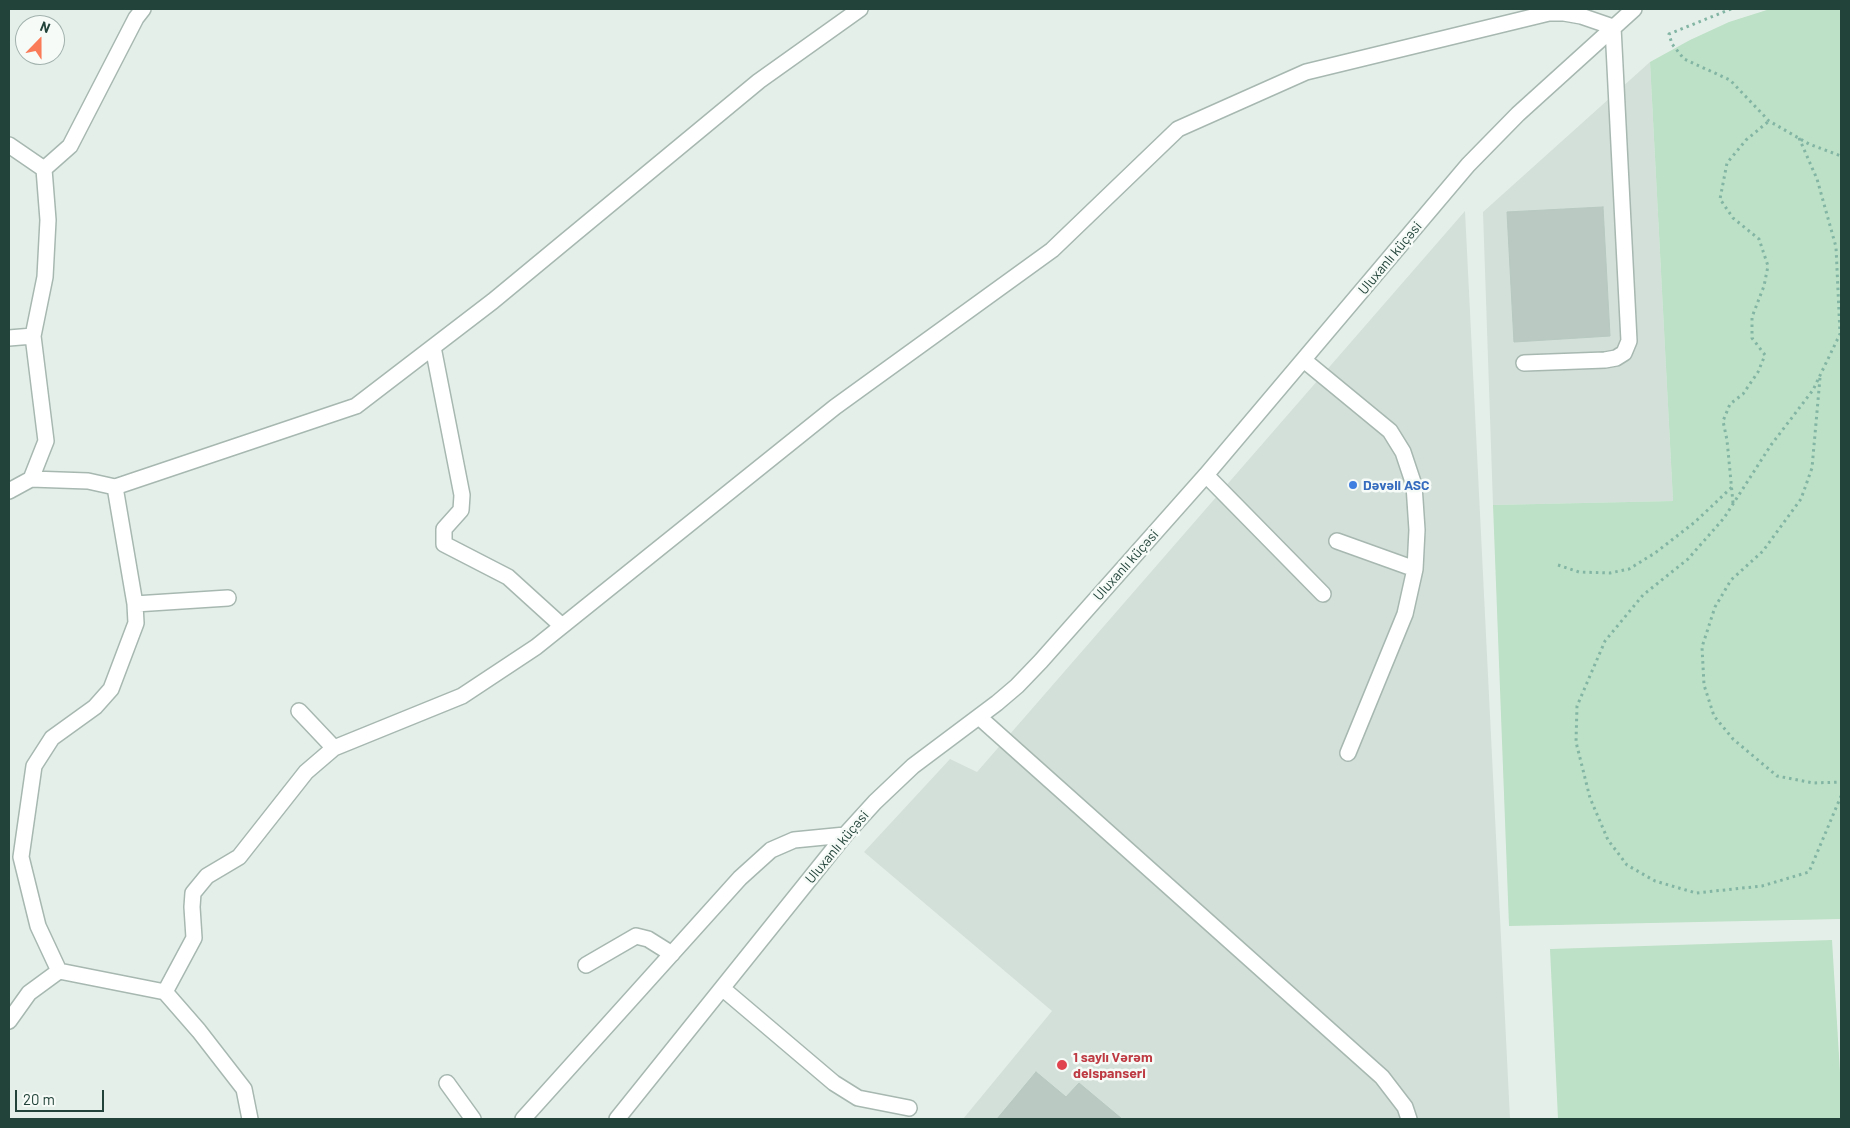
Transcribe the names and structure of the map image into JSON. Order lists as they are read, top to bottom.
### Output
{
  "streets": {
    "street": ["Uluxanlı küçəsi"]
  },
  "places": ["Dəvəli ASC", "1 saylı Vərəm deispanseri"],
  "scale_bar": "20 m",
  "north": "top"
}
